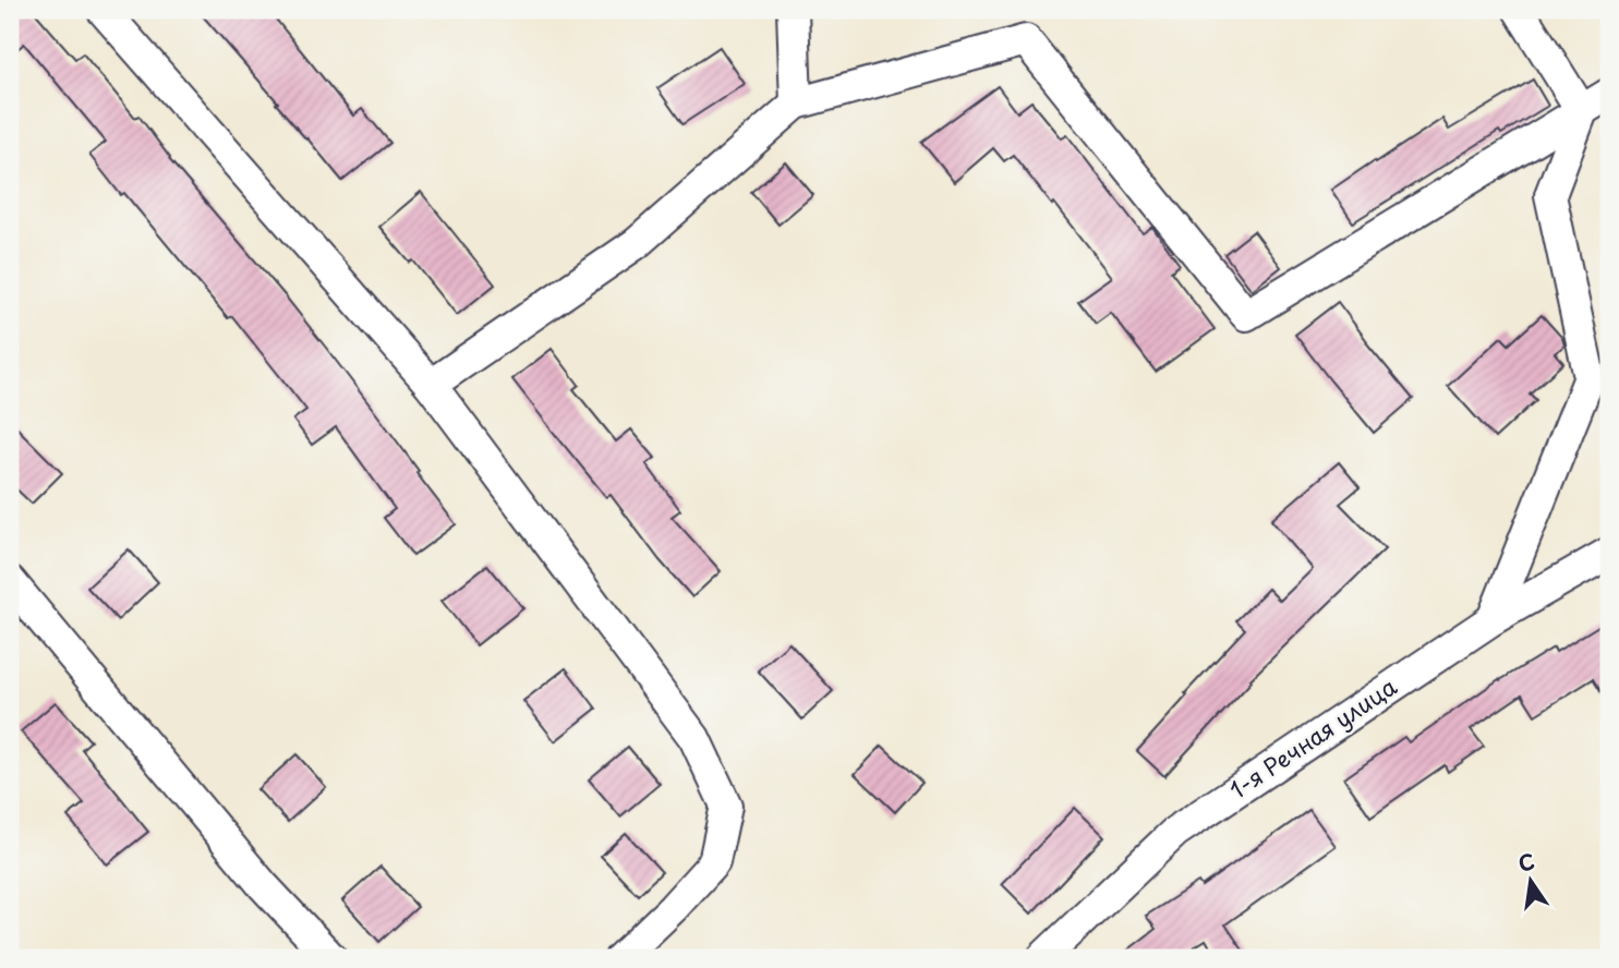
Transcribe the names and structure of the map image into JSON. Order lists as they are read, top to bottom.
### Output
{
  "streets": {
    "street": ["1-я Речная улица"]
  },
  "north": "top"
}
